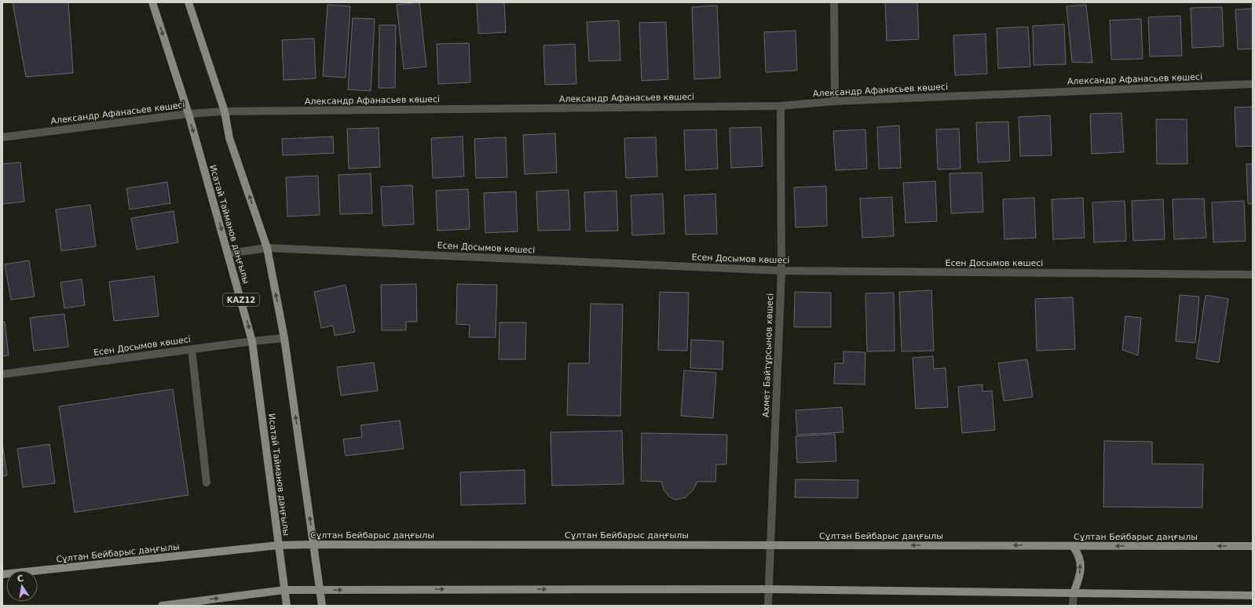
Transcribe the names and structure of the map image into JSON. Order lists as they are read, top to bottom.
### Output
{
  "streets": {
    "main road": ["Исатай Тайманов даңғылы", "KAZ12", "Сұлтан Бейбарыс даңғылы"],
    "street": ["Александр Афанасьев көшесі", "Есен Досымов көшесі", "Ахмет Байтұрсынов көшесі"]
  },
  "crossings": [
    ["Александр Афанасьев көшесі", "Исатай Тайманов даңғылы"],
    ["Александр Афанасьев көшесі", "Ахмет Байтұрсынов көшесі"],
    ["Исатай Тайманов даңғылы", "Есен Досымов көшесі"],
    ["Исатай Тайманов даңғылы", "Сұлтан Бейбарыс даңғылы"],
    ["Есен Досымов көшесі", "Ахмет Байтұрсынов көшесі"],
    ["Ахмет Байтұрсынов көшесі", "Сұлтан Бейбарыс даңғылы"]
  ],
  "north": "top"
}
